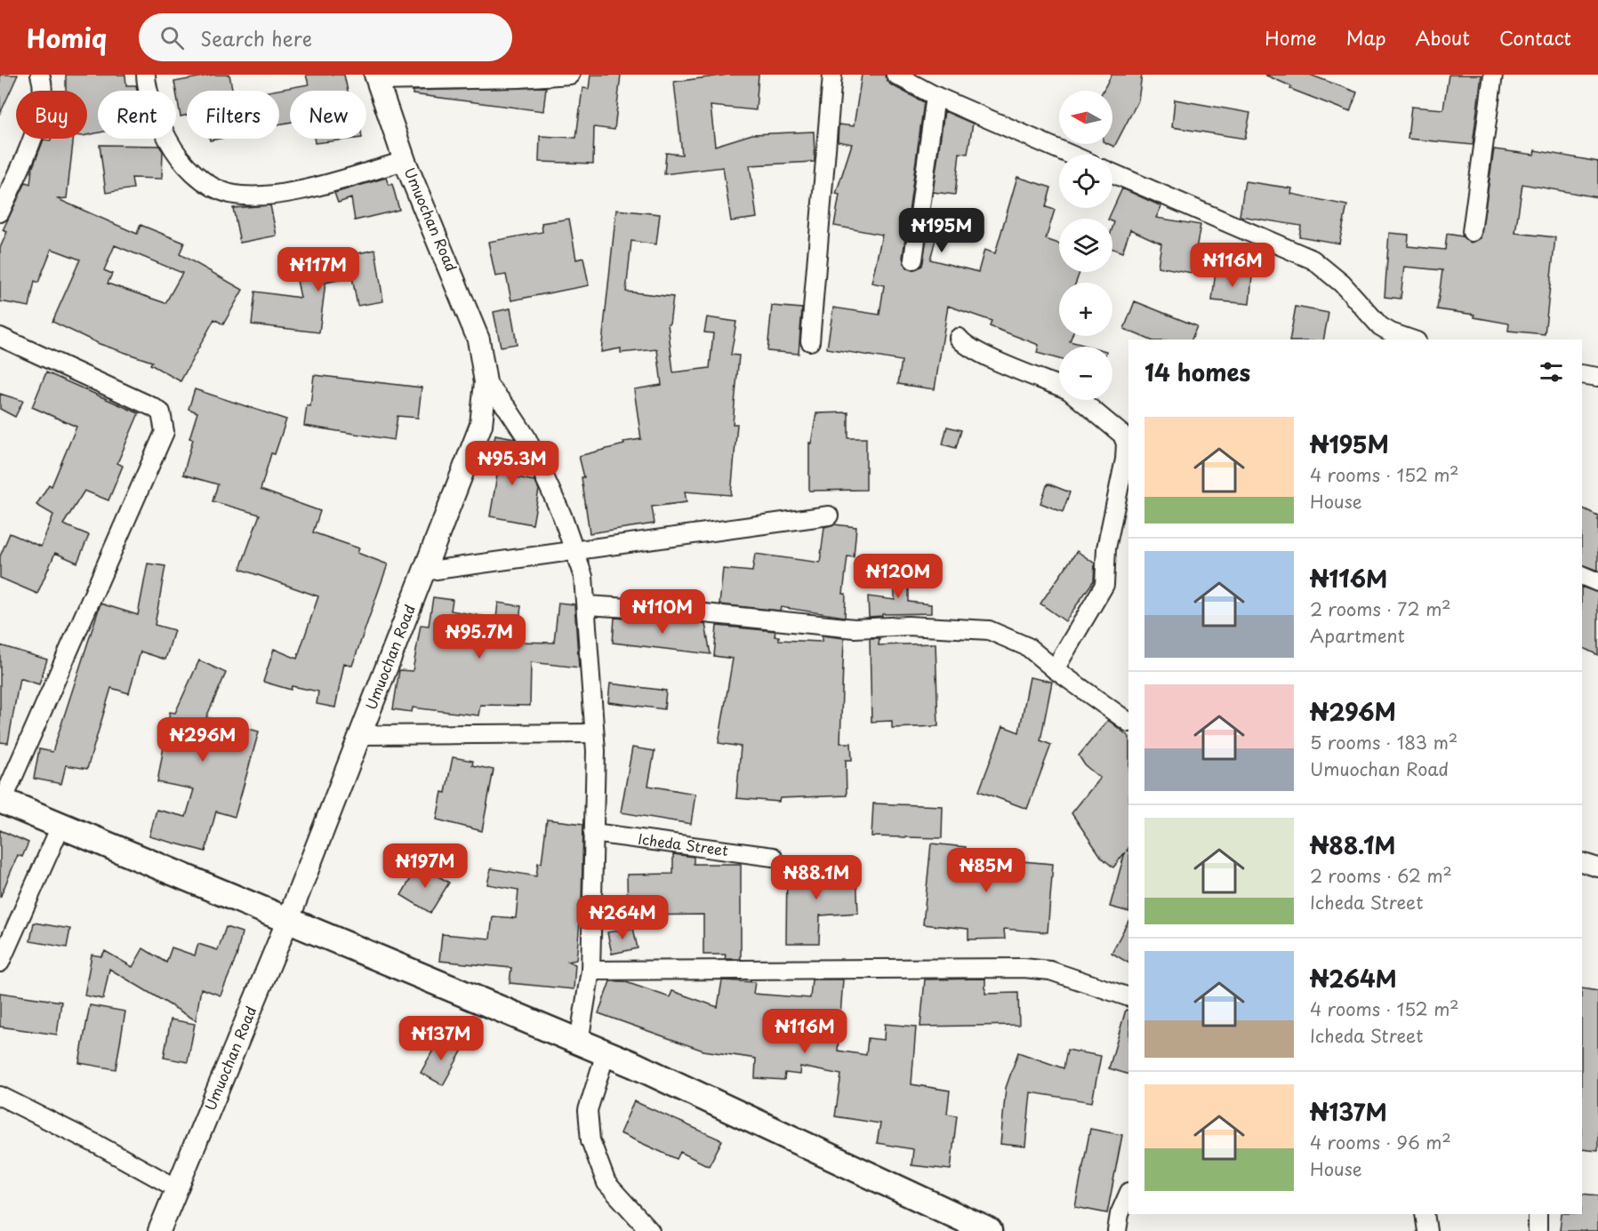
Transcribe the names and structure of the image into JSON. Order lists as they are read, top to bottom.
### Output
{
  "streets": {
    "street": ["Umuochan Road", "Icheda Street"]
  },
  "north": "left",
  "page": {
    "header": "Homiq",
    "search": "Search here",
    "nav": [
      "Home",
      "Map",
      "About",
      "Contact"
    ],
    "map_buttons": ["+", "−"],
    "chip": [
      "Buy",
      "Rent",
      "Filters",
      "New"
    ],
    "price": [
      "₦195M",
      "₦116M",
      "₦117M",
      "₦95.3M",
      "₦120M",
      "₦110M",
      "₦95.7M",
      "₦296M",
      "₦197M",
      "₦85M",
      "₦88.1M",
      "₦264M",
      "₦116M",
      "₦137M"
    ],
    "heading": "14 homes",
    "list": [
      {
        "name": "₦195M",
        "note": "4 rooms · 152 m² · House"
      },
      {
        "name": "₦116M",
        "note": "2 rooms · 72 m² · Apartment"
      },
      {
        "name": "₦296M",
        "note": "5 rooms · 183 m² · Umuochan Road"
      },
      {
        "name": "₦88.1M",
        "note": "2 rooms · 62 m² · Icheda Street"
      },
      {
        "name": "₦264M",
        "note": "4 rooms · 152 m² · Icheda Street"
      },
      {
        "name": "₦137M",
        "note": "4 rooms · 96 m² · House"
      }
    ]
  }
}
